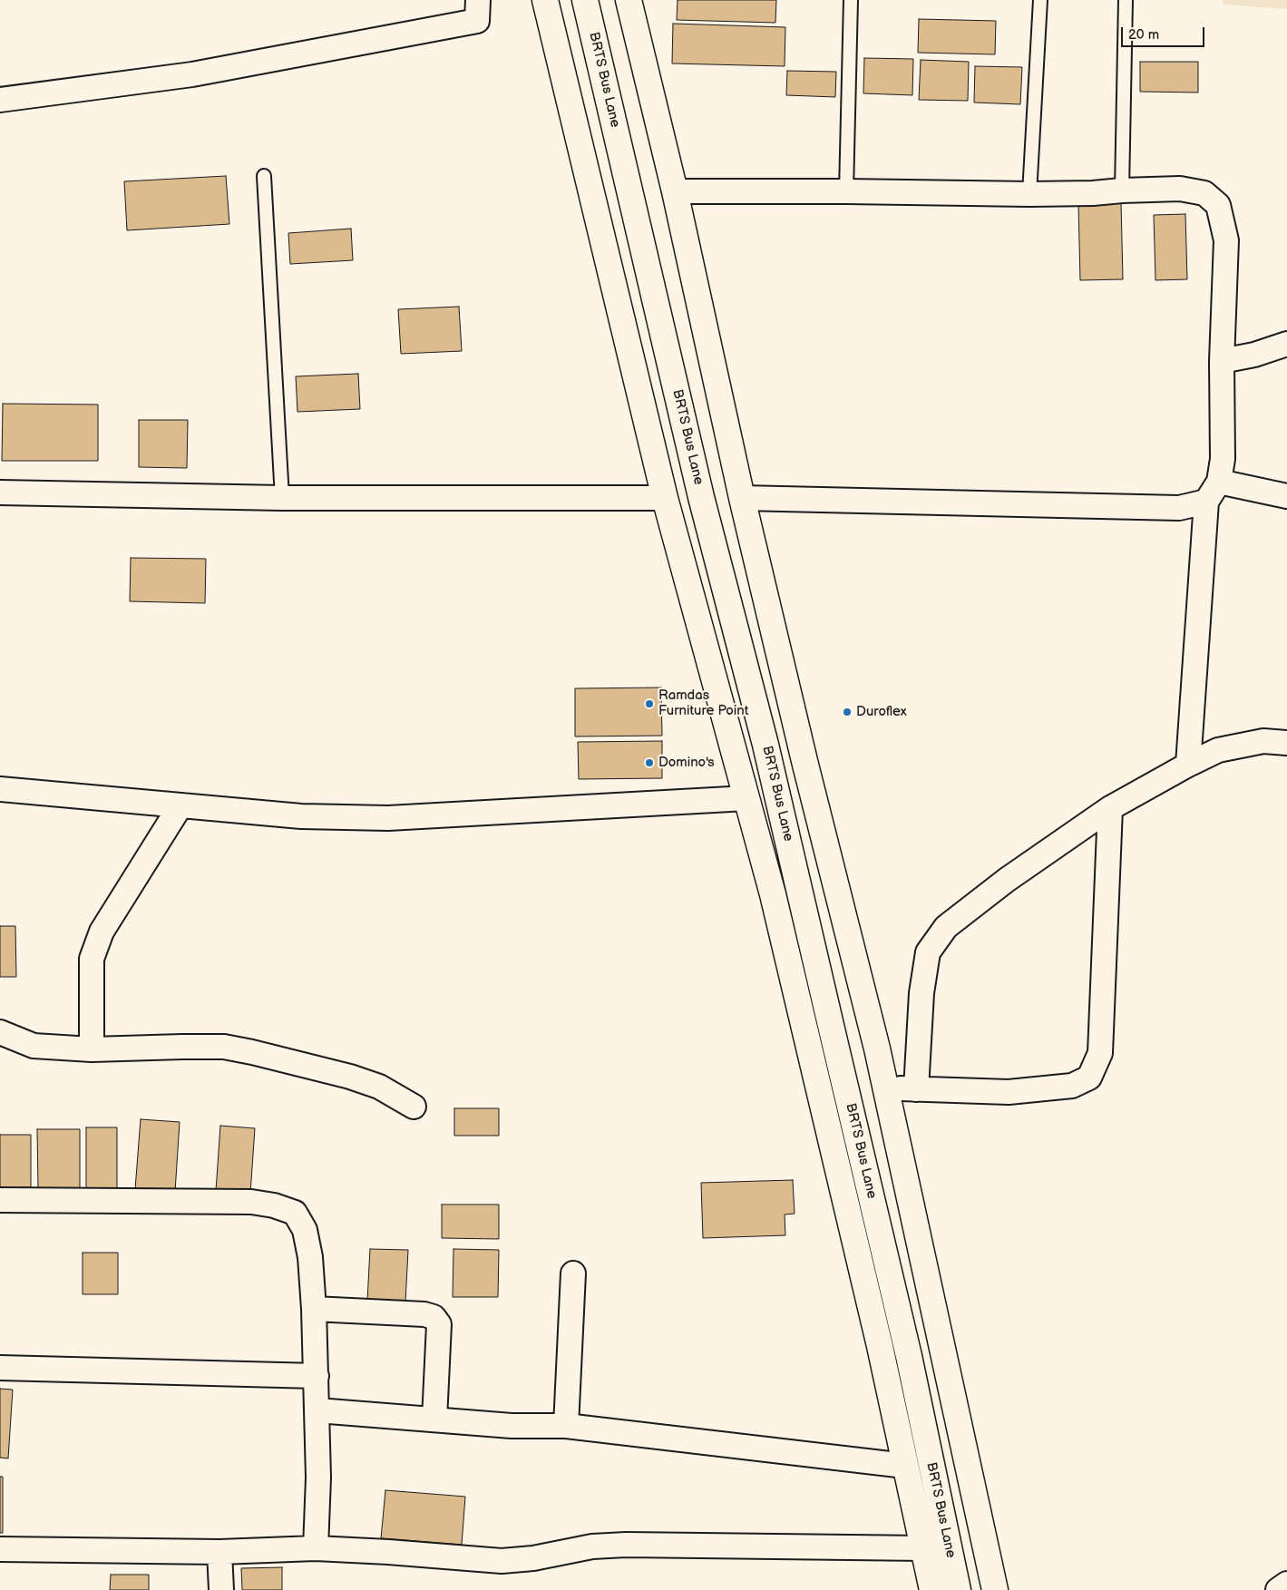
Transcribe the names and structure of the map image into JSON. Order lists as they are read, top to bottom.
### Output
{
  "streets": {
    "main road": ["BRTS Bus Lane"]
  },
  "places": ["Ramdas Furniture Point", "Duroflex", "Domino's"],
  "scale_bar": "20 m"
}
